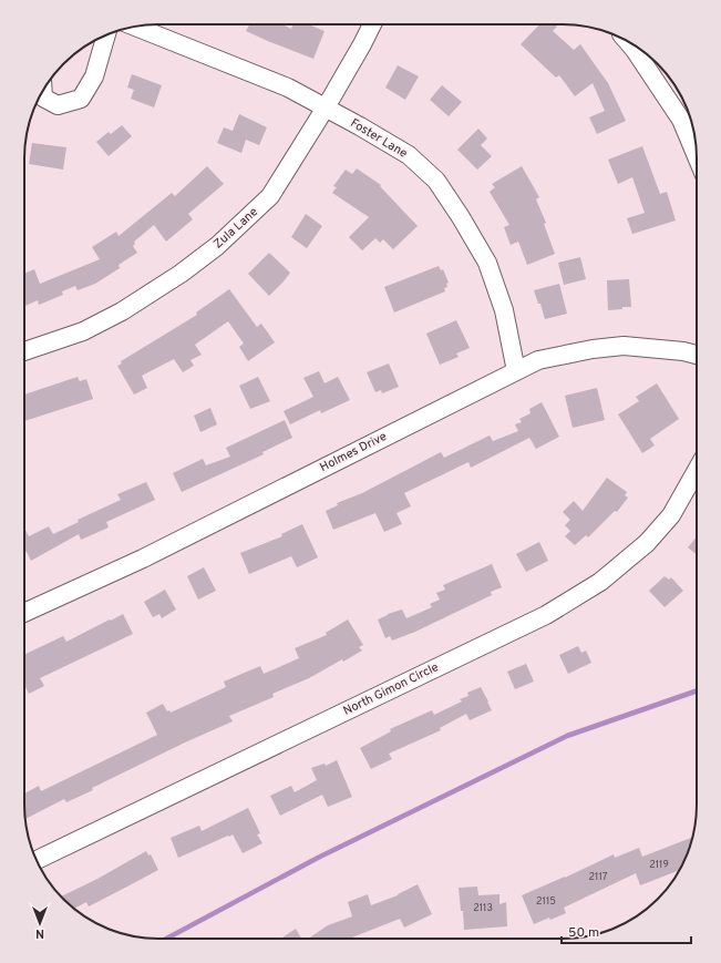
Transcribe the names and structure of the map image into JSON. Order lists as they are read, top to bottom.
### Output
{
  "streets": {
    "street": [
      "Foster Lane",
      "Zula Lane",
      "Holmes Drive",
      "North Gimon Circle"
    ]
  },
  "crossings": [
    ["Foster Lane", "Zula Lane"],
    ["Foster Lane", "Holmes Drive"]
  ],
  "house_numbers": [
    "2119",
    "2117",
    "2115",
    "2113"
  ],
  "scale_bar": "50 m",
  "north": "bottom"
}
